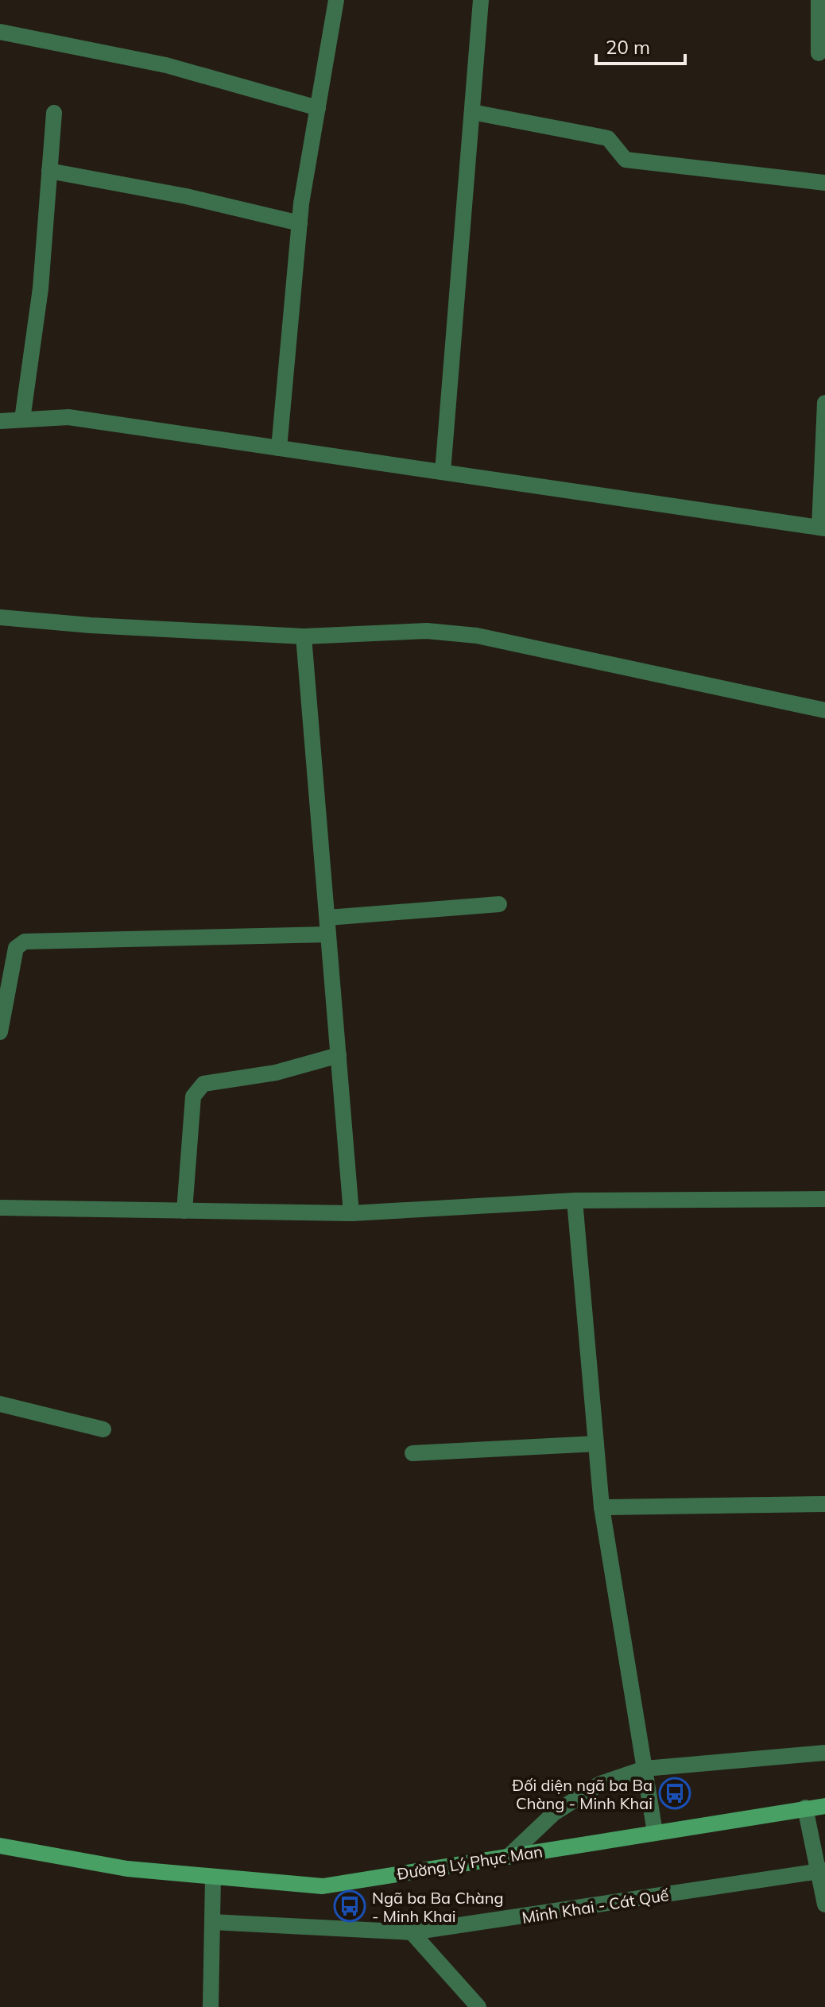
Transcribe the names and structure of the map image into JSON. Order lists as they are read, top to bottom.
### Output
{
  "streets": {
    "main road": ["Đường Lý Phục Man"],
    "street": ["Minh Khai - Cát Quế"]
  },
  "places": {
    "bus stop": ["Đối diện ngã ba Ba Chàng - Minh Khai", "Ngã ba Ba Chàng - Minh Khai"]
  },
  "scale_bar": "20 m"
}
